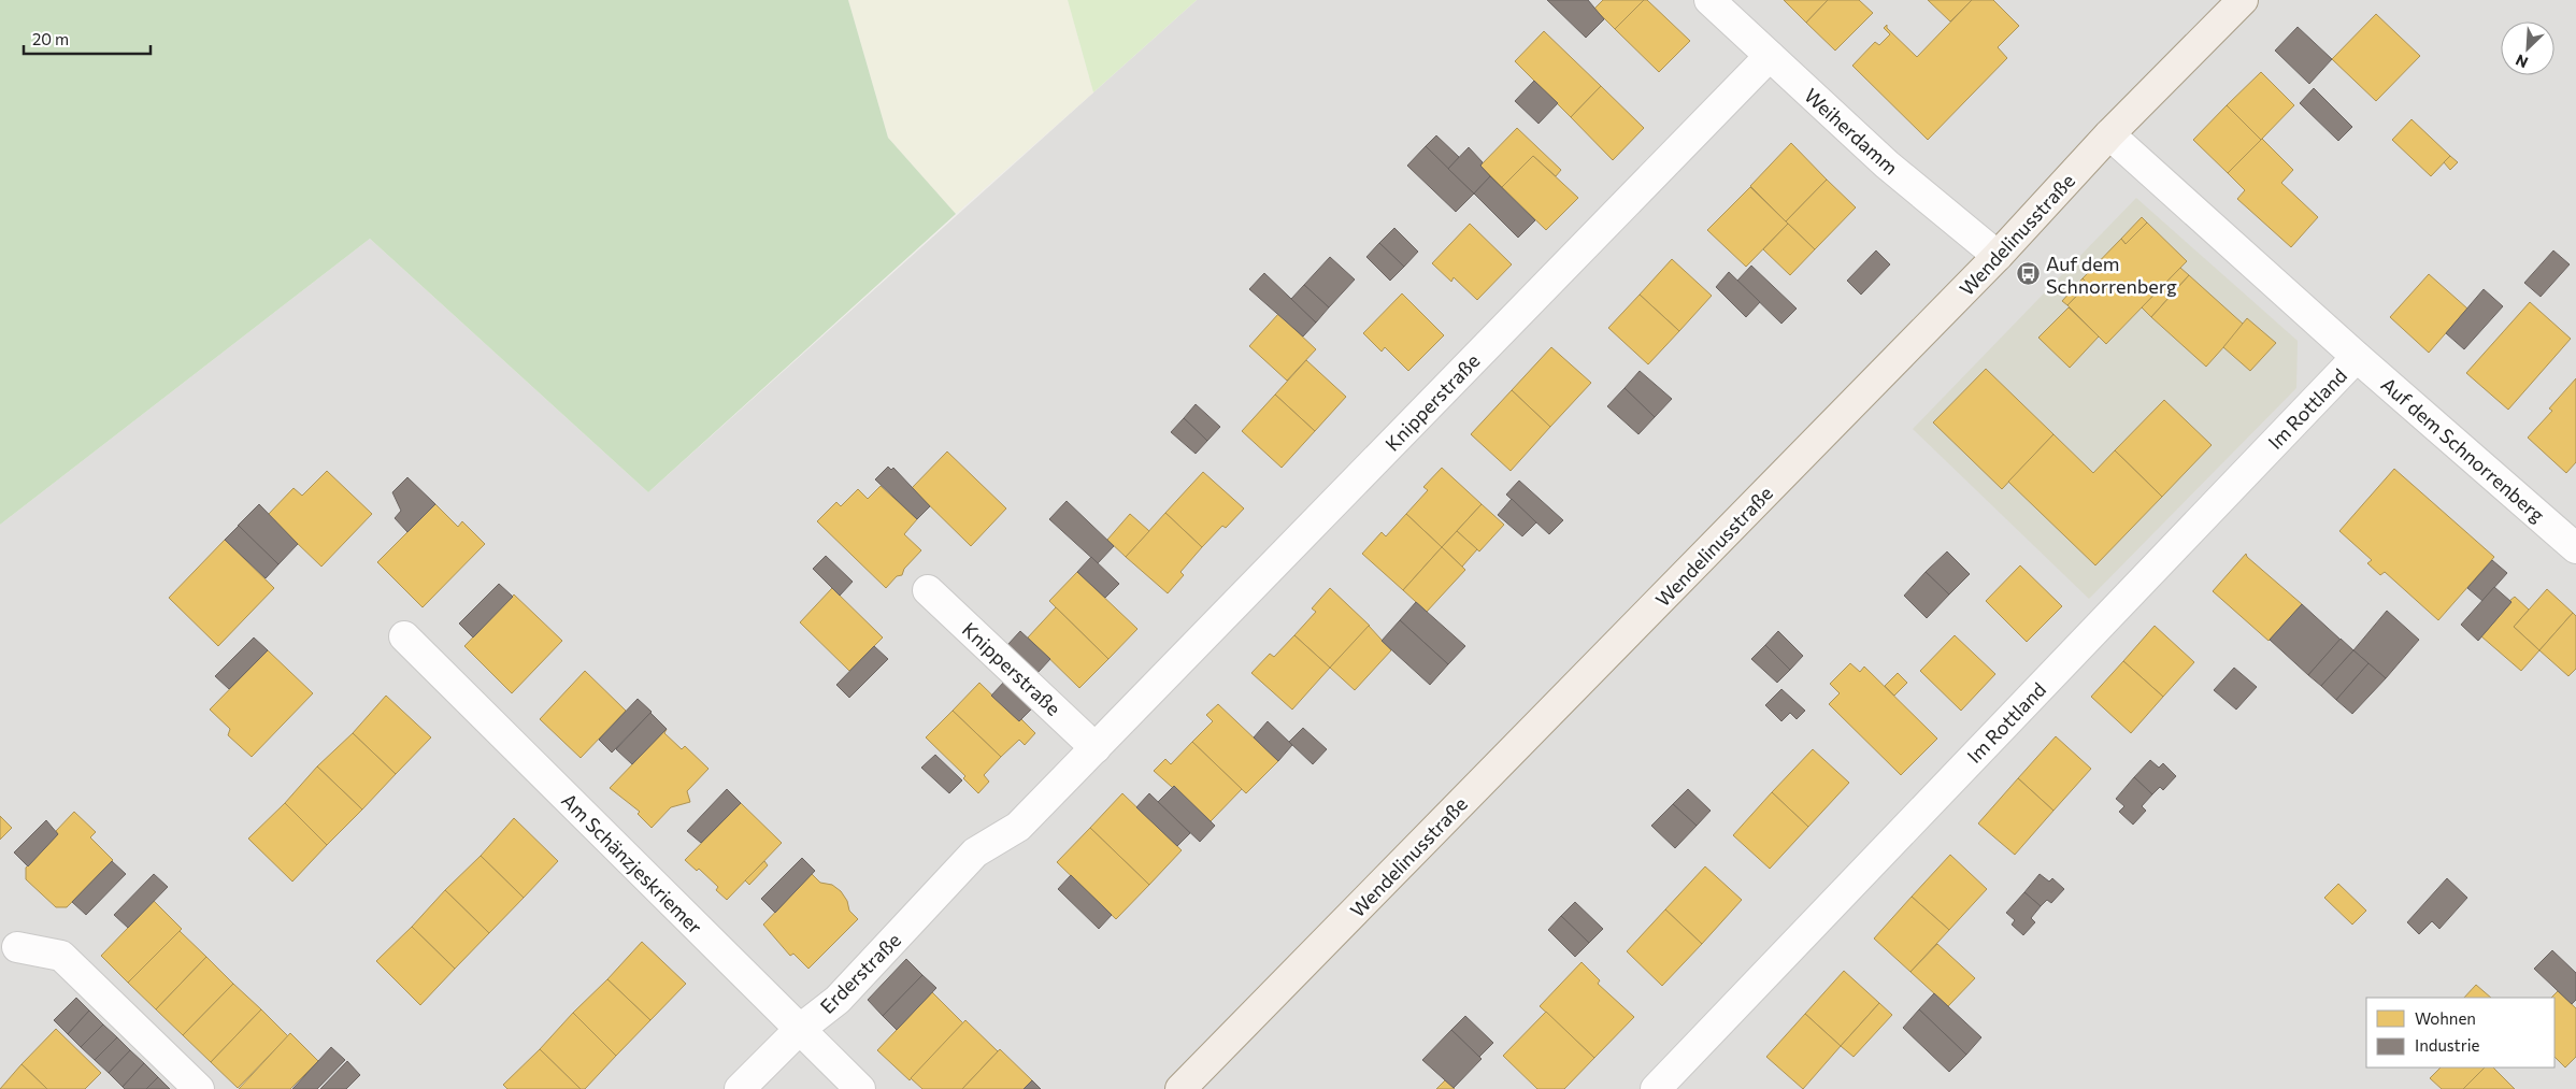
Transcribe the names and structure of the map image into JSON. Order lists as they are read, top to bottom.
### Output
{
  "streets": {
    "main road": ["Wendelinusstraße"],
    "street": [
      "Weiherdamm",
      "Knipperstraße",
      "Im Rottland",
      "Auf dem Schnorrenberg",
      "Am Schänzjeskriemer",
      "Erderstraße"
    ]
  },
  "crossings": [
    ["Weiherdamm", "Wendelinusstraße"],
    ["Weiherdamm", "Knipperstraße"],
    ["Wendelinusstraße", "Auf dem Schnorrenberg"],
    ["Knipperstraße", "Erderstraße"],
    ["Im Rottland", "Auf dem Schnorrenberg"],
    ["Am Schänzjeskriemer", "Erderstraße"]
  ],
  "places": {
    "bus stop": ["Auf dem Schnorrenberg"]
  },
  "legend": ["Wohnen", "Industrie"],
  "scale_bar": "20 m",
  "north": "bottom left"
}
